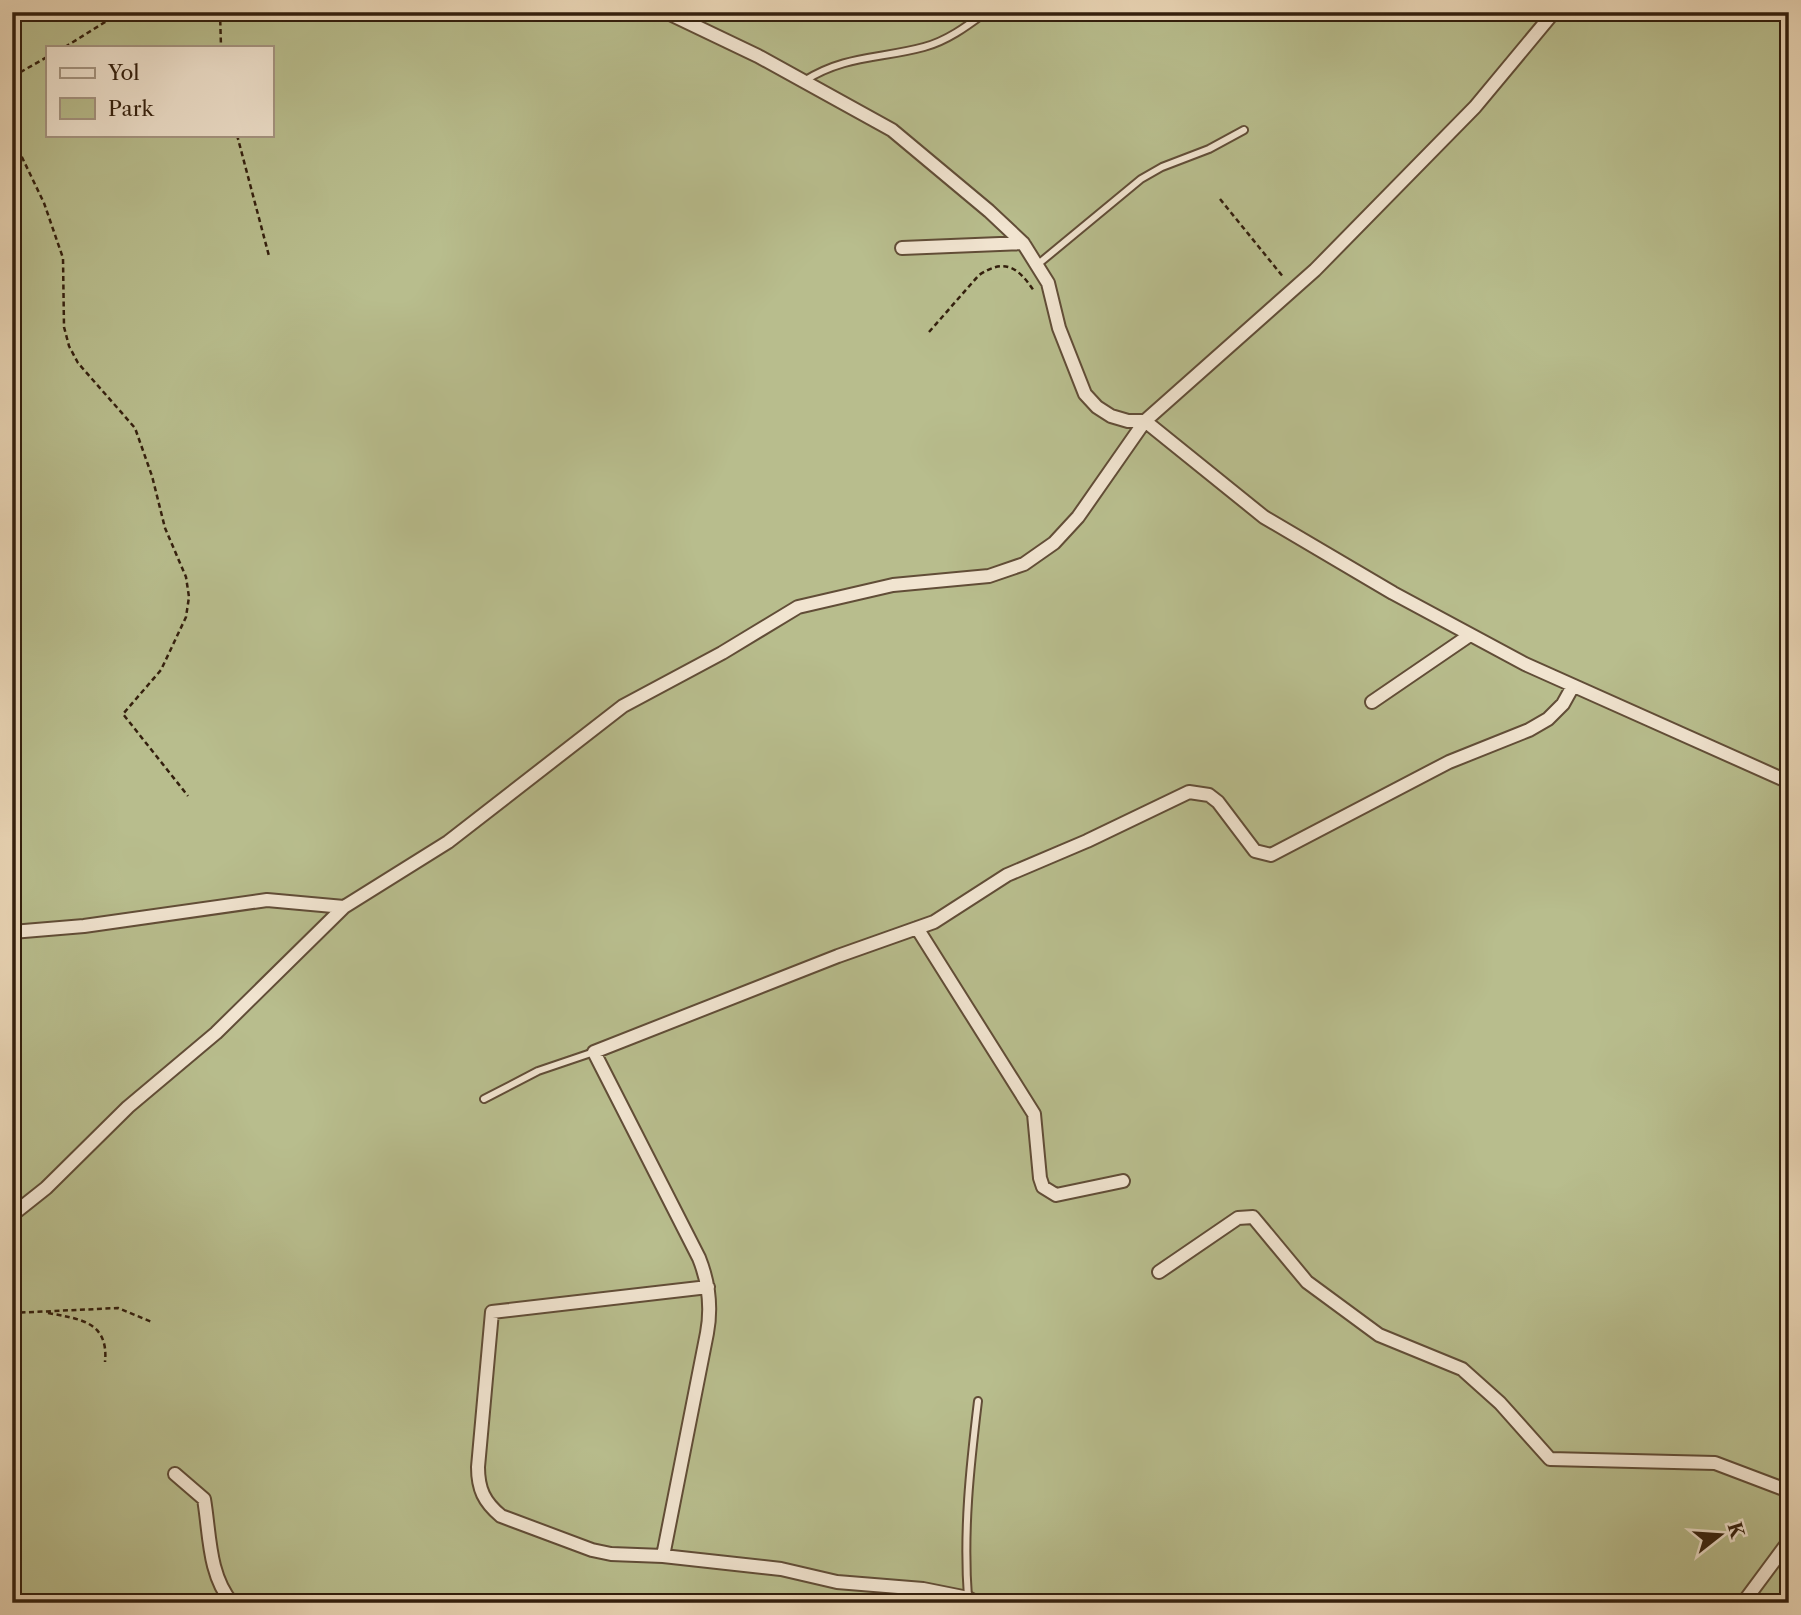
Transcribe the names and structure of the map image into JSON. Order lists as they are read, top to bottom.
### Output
{
  "legend": ["Yol", "Park"],
  "north": "right"
}
